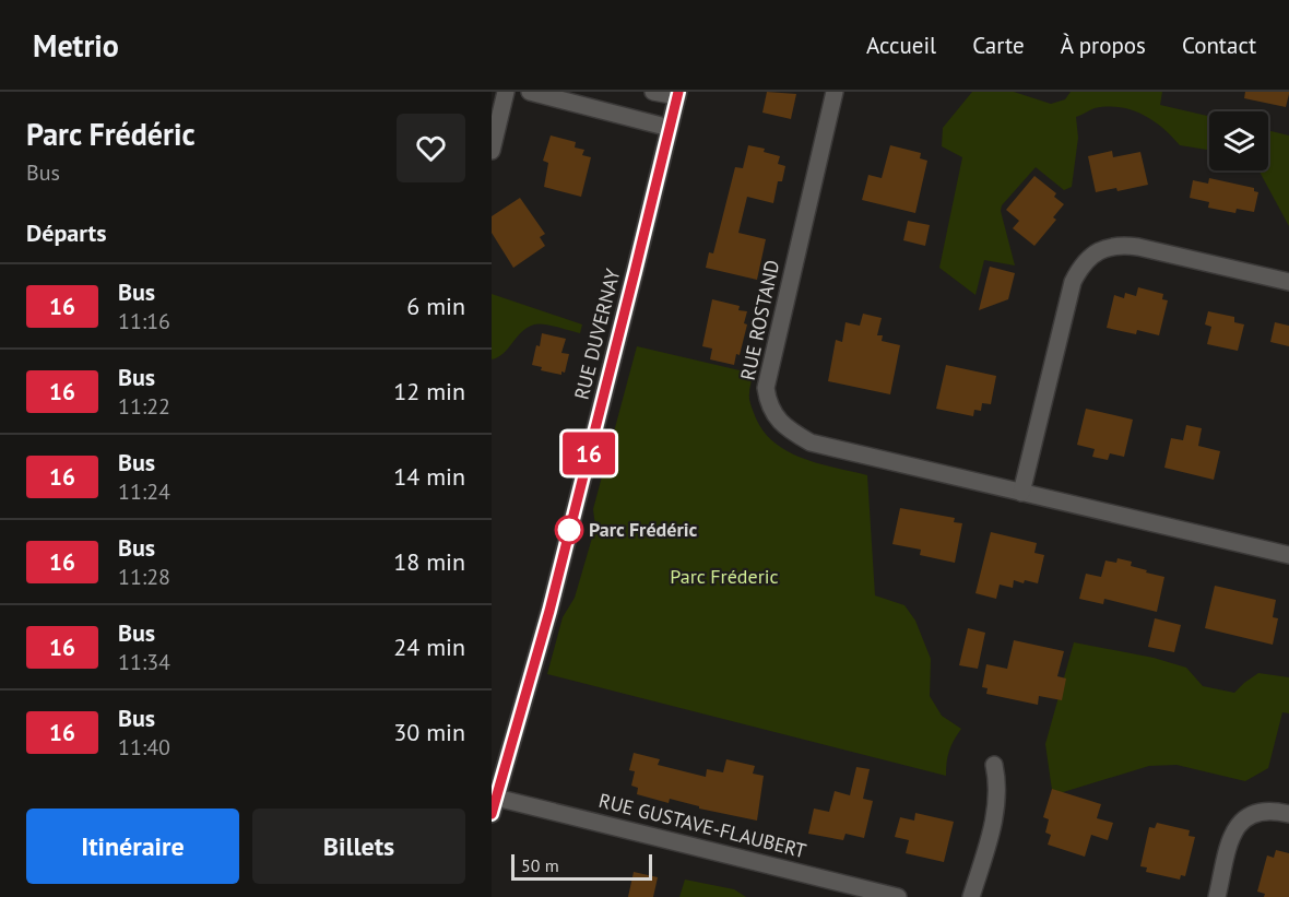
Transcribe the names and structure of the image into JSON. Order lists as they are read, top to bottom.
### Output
{
  "streets": {
    "street": ["RUE ROSTAND", "RUE DUVERNAY", "RUE GUSTAVE-FLAUBERT"]
  },
  "crossings": [
    ["RUE DUVERNAY", "RUE GUSTAVE-FLAUBERT"]
  ],
  "parks": ["Parc Fréderic"],
  "places": ["Parc Frédéric"],
  "lines": ["bus line 16"],
  "scale_bar": "50 m",
  "page": {
    "header": "Metrio",
    "nav": [
      "Accueil",
      "Carte",
      "À propos",
      "Contact"
    ],
    "heading": [
      ["Parc Frédéric", "Bus"],
      "Départs"
    ],
    "on_map": "16",
    "list": [
      {
        "mark": "16",
        "name": "Bus",
        "note": "11:16",
        "value": "6 min"
      },
      {
        "mark": "16",
        "name": "Bus",
        "note": "11:22",
        "value": "12 min"
      },
      {
        "mark": "16",
        "name": "Bus",
        "note": "11:24",
        "value": "14 min"
      },
      {
        "mark": "16",
        "name": "Bus",
        "note": "11:28",
        "value": "18 min"
      },
      {
        "mark": "16",
        "name": "Bus",
        "note": "11:34",
        "value": "24 min"
      },
      {
        "mark": "16",
        "name": "Bus",
        "note": "11:40",
        "value": "30 min"
      }
    ],
    "buttons": ["Itinéraire", "Billets"],
    "scale": "50 m"
  }
}
